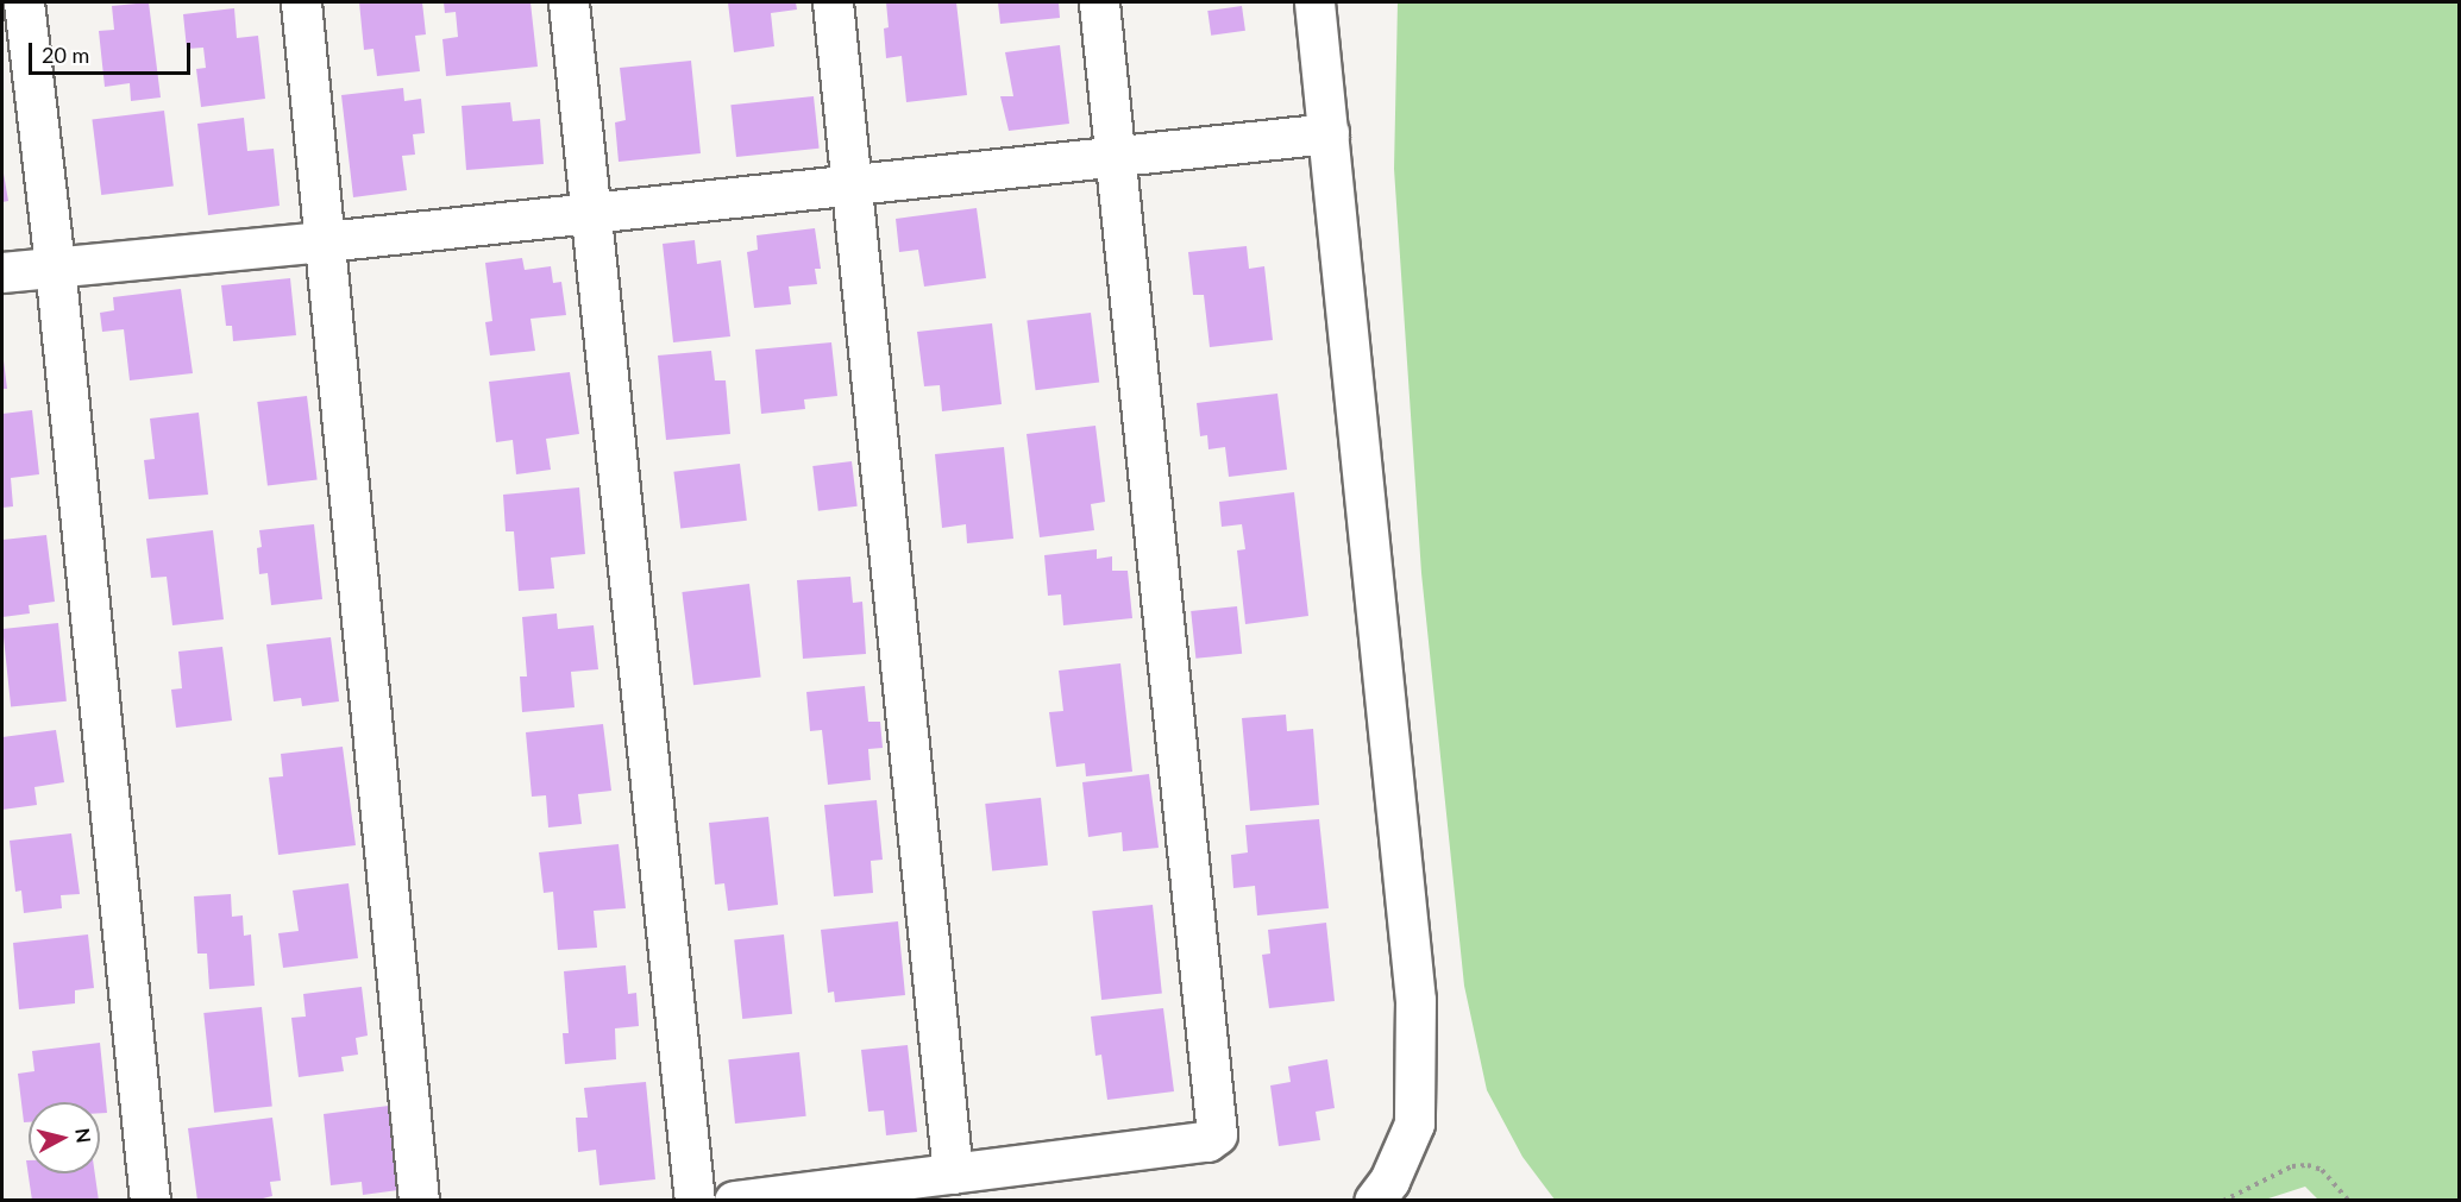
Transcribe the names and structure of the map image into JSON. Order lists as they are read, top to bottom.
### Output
{
  "scale_bar": "20 m",
  "north": "right"
}
